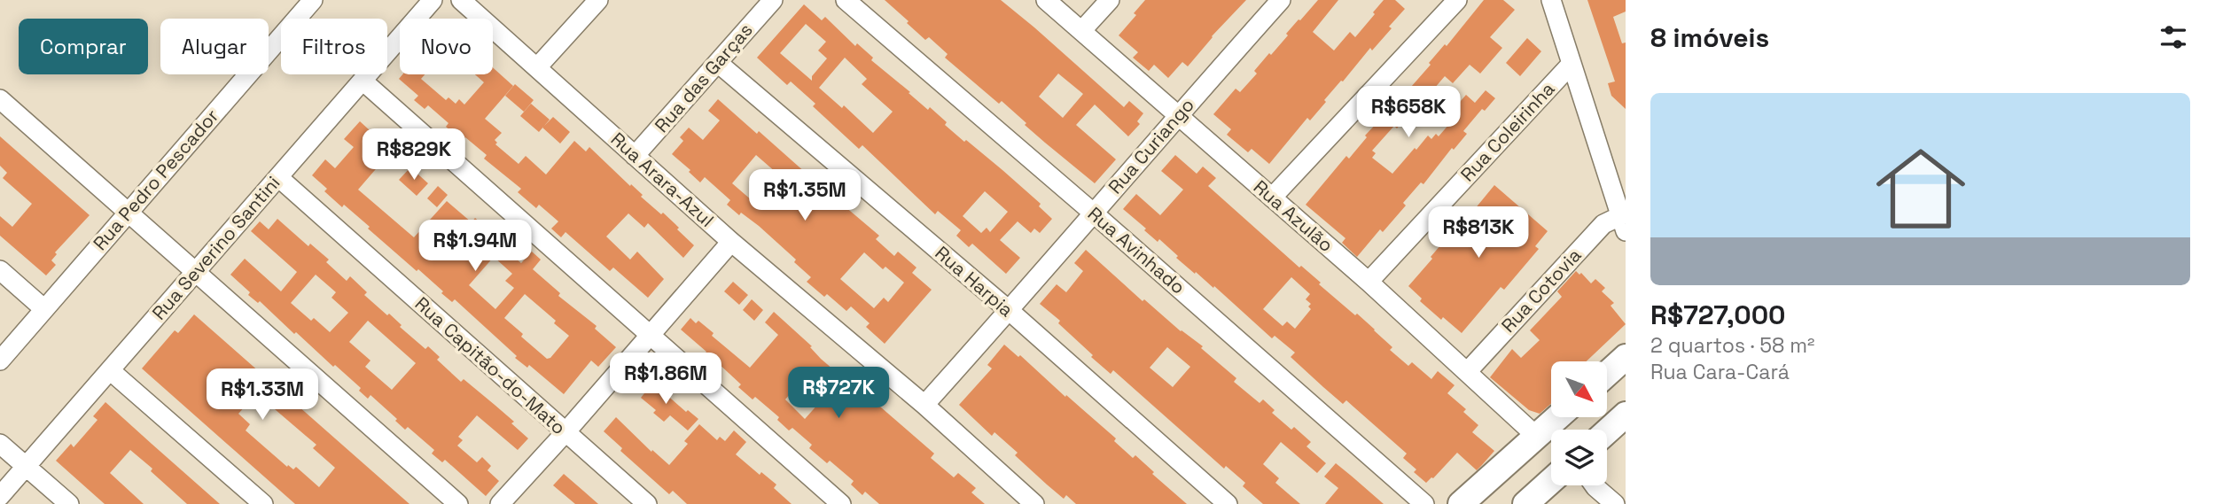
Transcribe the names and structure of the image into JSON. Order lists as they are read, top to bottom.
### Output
{
  "streets": {
    "street": [
      "Rua das Garças",
      "Rua Coleirinha",
      "Rua Curiango",
      "Rua Pedro Pescador",
      "Rua Arara-Azul",
      "Rua Azulão",
      "Rua Severino Santini",
      "Rua Avinhado",
      "Rua Harpia",
      "Rua Cotovia",
      "Rua Capitão-do-Mato"
    ]
  },
  "crossings": [
    ["Rua das Garças", "Rua Arara-Azul"],
    ["Rua das Garças", "Rua Harpia"],
    ["Rua Coleirinha", "Rua Azulão"],
    ["Rua Curiango", "Rua Arara-Azul"],
    ["Rua Curiango", "Rua Azulão"],
    ["Rua Curiango", "Rua Avinhado"],
    ["Rua Curiango", "Rua Harpia"],
    ["Rua Azulão", "Rua Cotovia"],
    ["Rua Severino Santini", "Rua Capitão-do-Mato"]
  ],
  "north": "bottom right",
  "page": {
    "heading": "8 imóveis",
    "chip": [
      "Comprar",
      "Alugar",
      "Filtros",
      "Novo"
    ],
    "list": [
      {
        "name": "R$727,000",
        "note": "2 quartos · 58 m² · Rua Cara-Cará"
      }
    ],
    "price": [
      "R$658K",
      "R$829K",
      "R$1.35M",
      "R$813K",
      "R$1.94M",
      "R$1.86M",
      "R$727K",
      "R$1.33M"
    ]
  }
}
